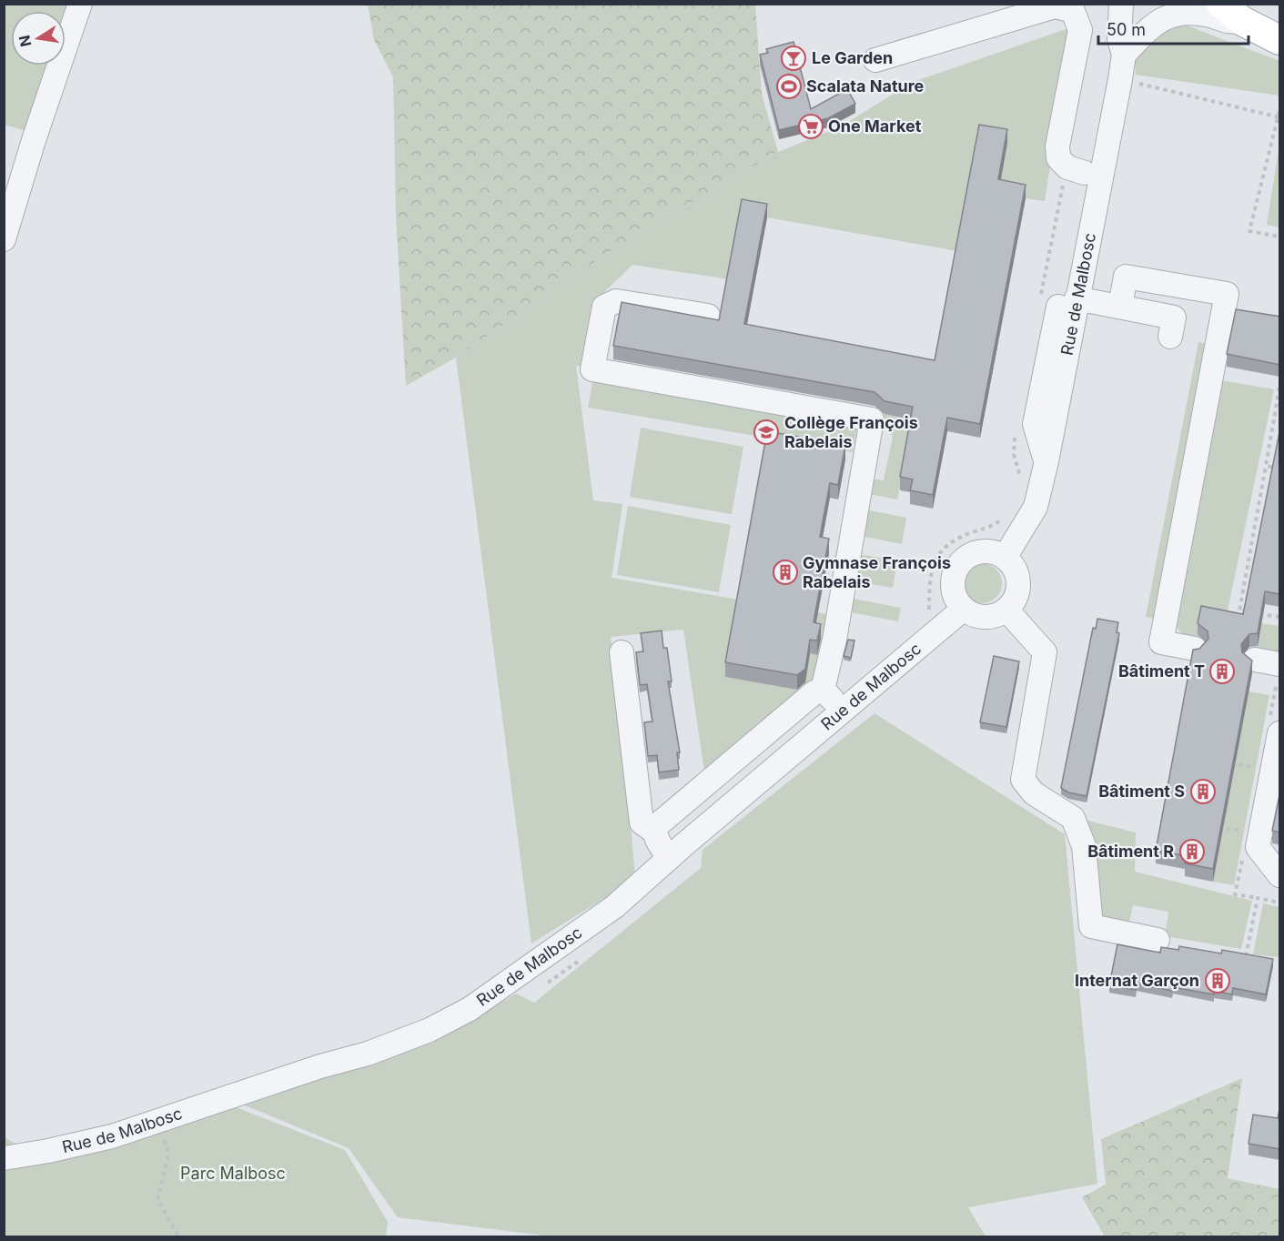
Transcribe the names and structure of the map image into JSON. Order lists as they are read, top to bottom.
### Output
{
  "streets": {
    "street": ["Rue de Malbosc"]
  },
  "parks": ["Parc Malbosc"],
  "places": {
    "bar": ["Le Garden"],
    "sports": ["Scalata Nature"],
    "supermarket": ["One Market"],
    "school or university": ["Collège François Rabelais"],
    "building": [
      "Gymnase François Rabelais",
      "Bâtiment T",
      "Bâtiment S",
      "Bâtiment R",
      "Internat Garçon"
    ]
  },
  "scale_bar": "50 m",
  "north": "left"
}
